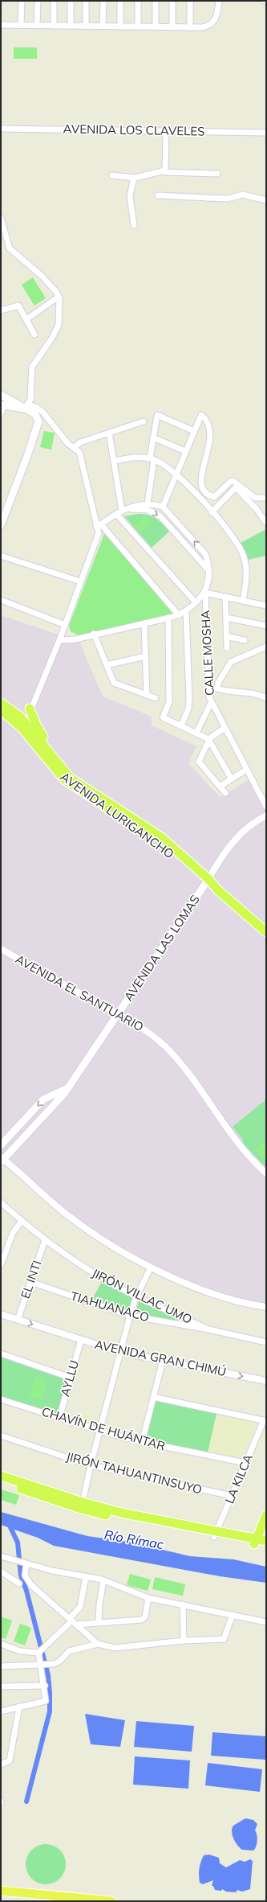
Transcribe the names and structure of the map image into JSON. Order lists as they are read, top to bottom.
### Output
{
  "streets": {
    "main road": ["AVENIDA LURIGANCHO", "AVENIDA LAS LOMAS"],
    "street": [
      "AVENIDA LOS CLAVELES",
      "CALLE MOSHA",
      "AVENIDA EL SANTUARIO",
      "EL INTI",
      "JIRÓN VILLAC UMO",
      "TIAHUANACO",
      "AVENIDA GRAN CHIMÚ",
      "AYLLU",
      "CHAVÍN DE HUÁNTAR",
      "JIRÓN TAHUANTINSUYO",
      "LA KILCA"
    ]
  },
  "crossings": [
    ["AVENIDA LURIGANCHO", "AVENIDA LAS LOMAS"],
    ["AVENIDA LAS LOMAS", "AVENIDA EL SANTUARIO"],
    ["EL INTI", "JIRÓN VILLAC UMO"],
    ["EL INTI", "TIAHUANACO"],
    ["EL INTI", "AVENIDA GRAN CHIMÚ"],
    ["JIRÓN VILLAC UMO", "TIAHUANACO"],
    ["AVENIDA GRAN CHIMÚ", "AYLLU"],
    ["AYLLU", "CHAVÍN DE HUÁNTAR"],
    ["CHAVÍN DE HUÁNTAR", "LA KILCA"],
    ["JIRÓN TAHUANTINSUYO", "LA KILCA"]
  ],
  "water": ["Río Rímac"]
}
